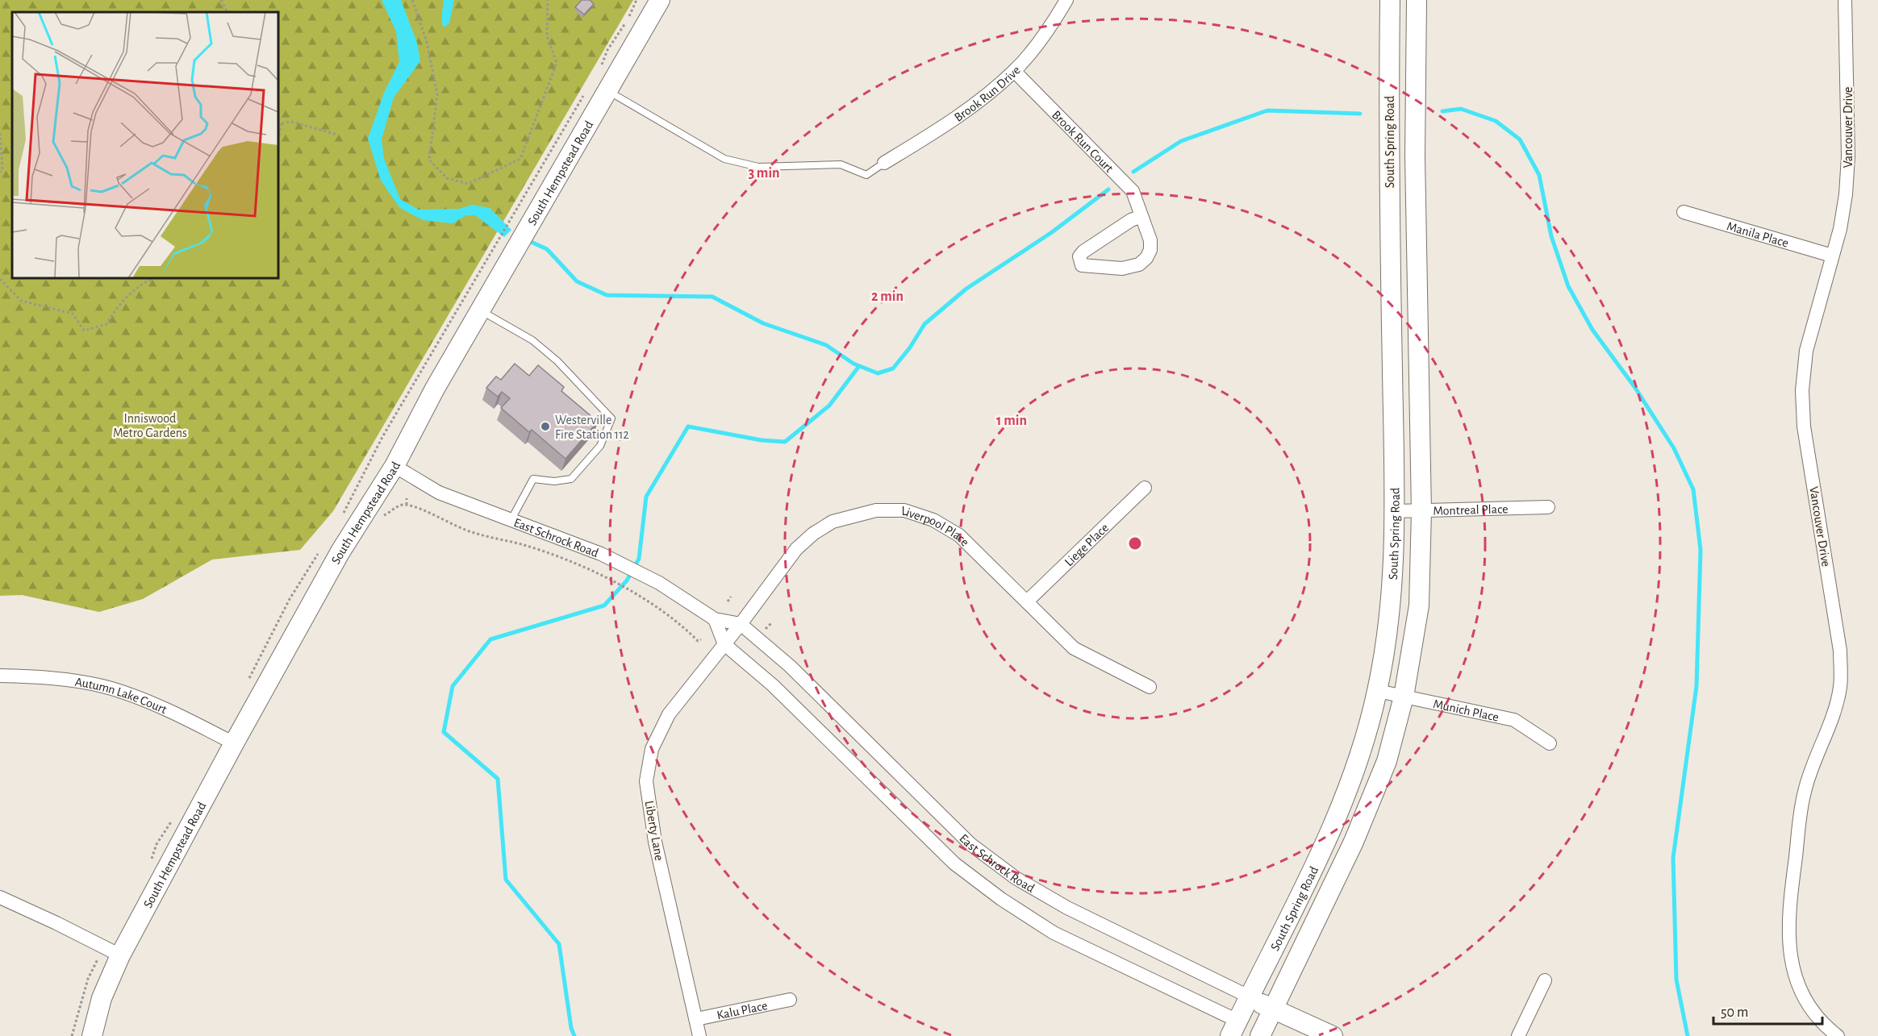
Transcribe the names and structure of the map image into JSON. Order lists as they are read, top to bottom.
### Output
{
  "streets": {
    "main road": ["South Spring Road", "South Hempstead Road", "East Schrock Road"],
    "street": [
      "Brook Run Drive",
      "Vancouver Drive",
      "Brook Run Court",
      "Manila Place",
      "Montreal Place",
      "Liverpool Place",
      "Liege Place",
      "Autumn Lake Court",
      "Munich Place",
      "Liberty Lane",
      "Kalu Place"
    ]
  },
  "crossings": [
    ["Brook Run Drive", "Brook Run Court"],
    ["Vancouver Drive", "Manila Place"],
    ["South Spring Road", "Montreal Place"],
    ["South Spring Road", "East Schrock Road"],
    ["South Spring Road", "Munich Place"],
    ["South Hempstead Road", "East Schrock Road"],
    ["South Hempstead Road", "Autumn Lake Court"],
    ["Liverpool Place", "East Schrock Road"],
    ["Liverpool Place", "Liege Place"],
    ["Liverpool Place", "Liberty Lane"],
    ["East Schrock Road", "Liberty Lane"],
    ["Liberty Lane", "Kalu Place"]
  ],
  "parks": ["Inniswood Metro Gardens"],
  "places": ["Westerville Fire Station 112"],
  "scale_bar": "50 m",
  "rings": ["3 min", "2 min", "1 min"]
}
